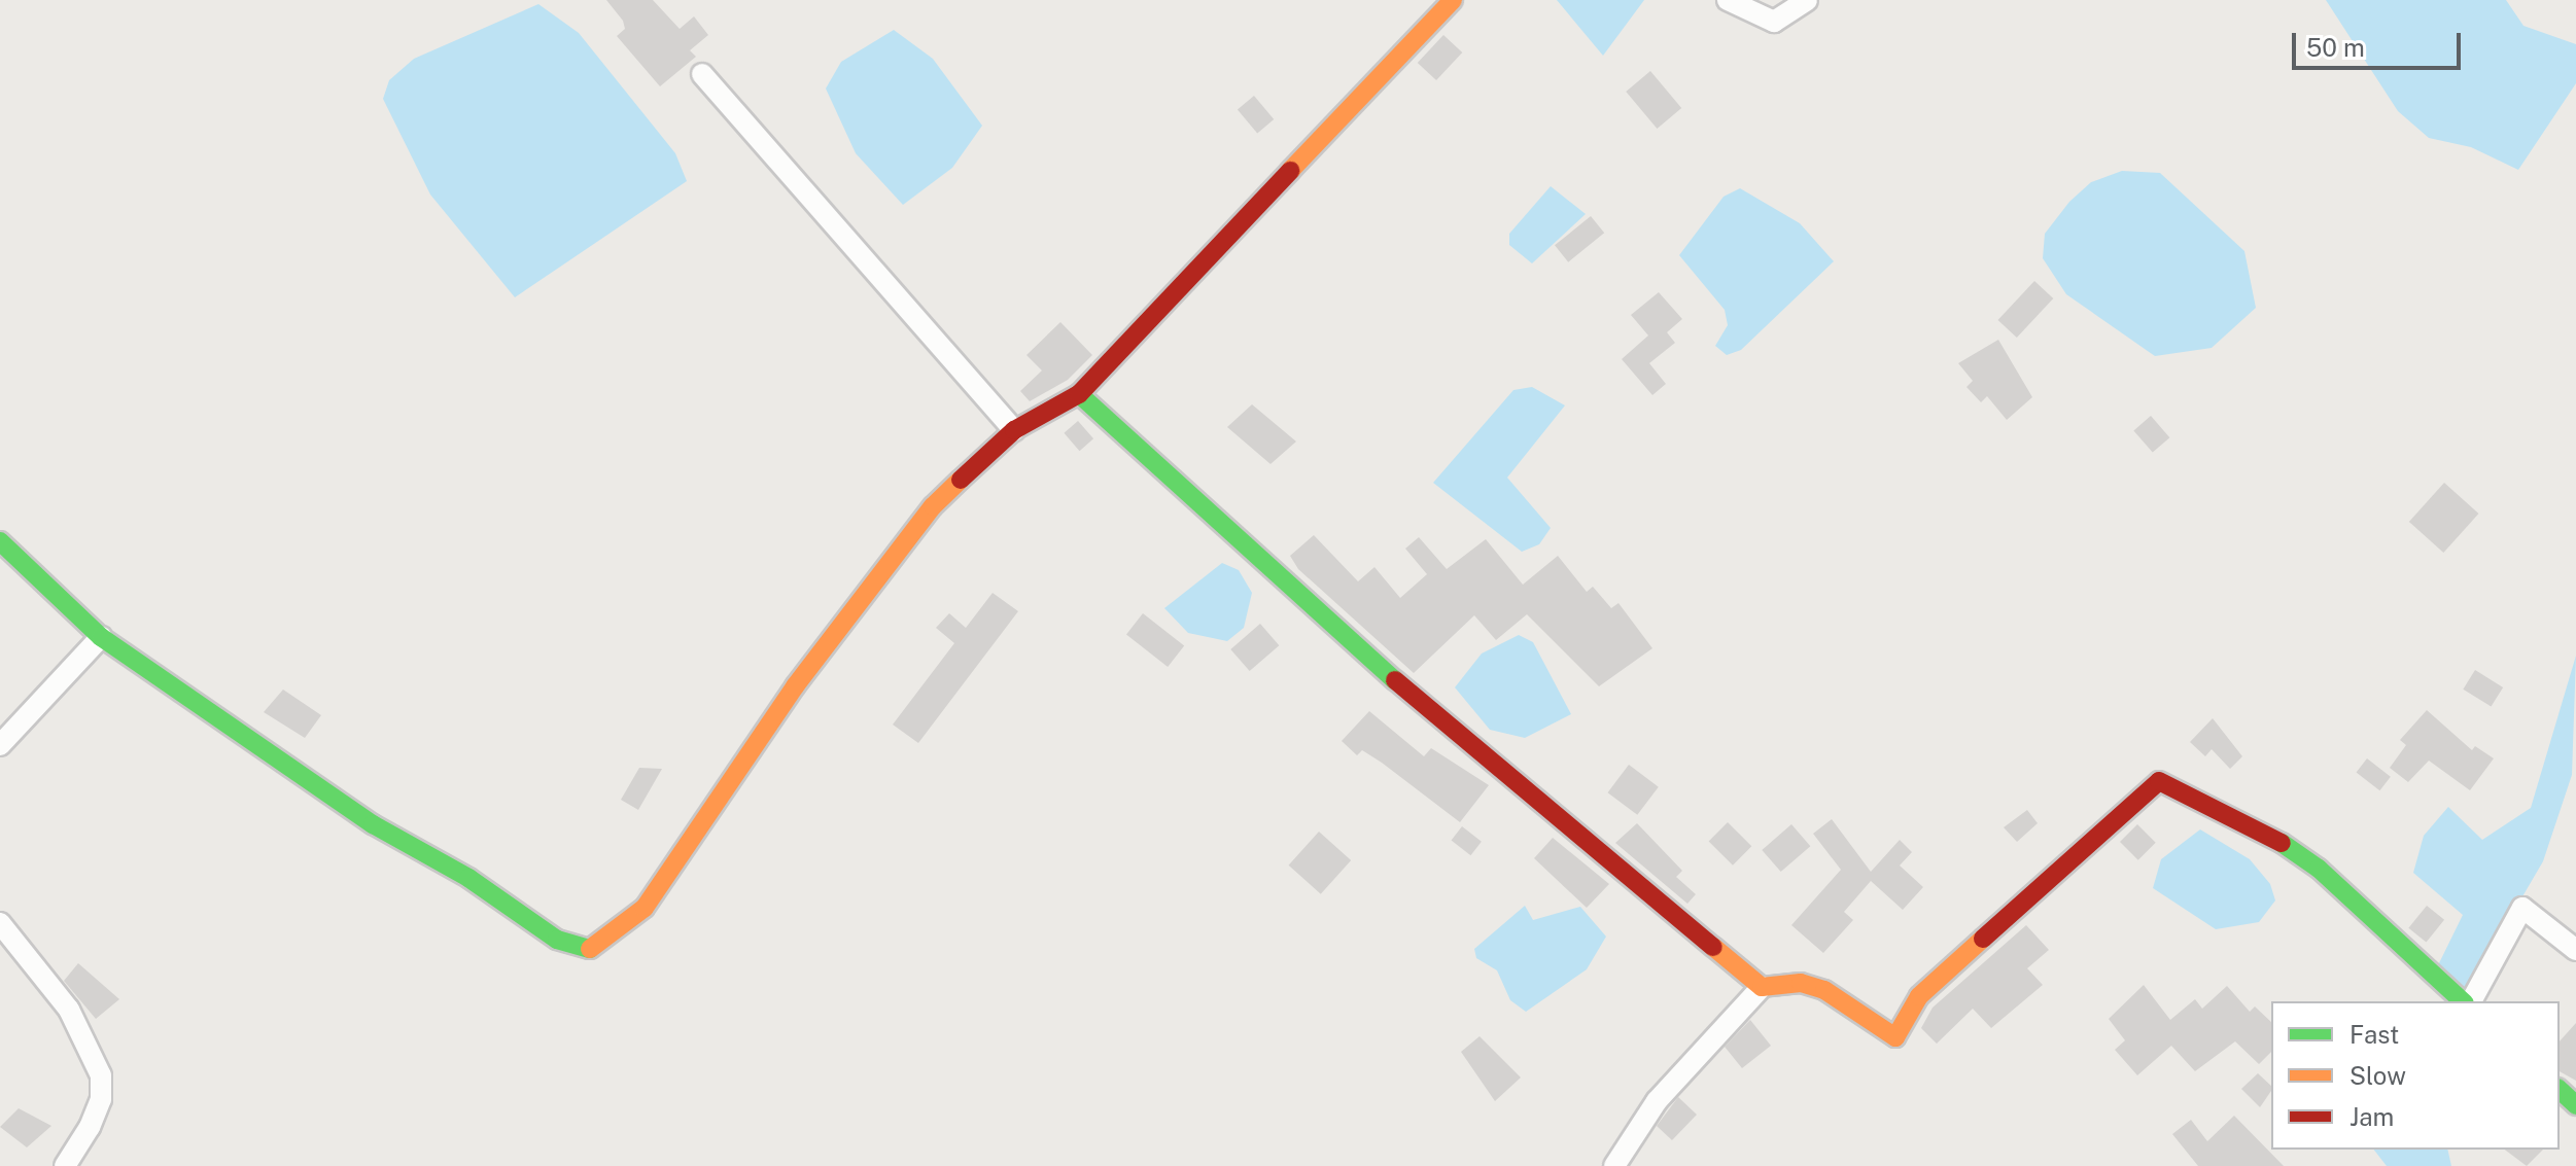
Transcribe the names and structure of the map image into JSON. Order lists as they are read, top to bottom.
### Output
{
  "legend": ["Fast", "Slow", "Jam"],
  "scale_bar": "50 m"
}
